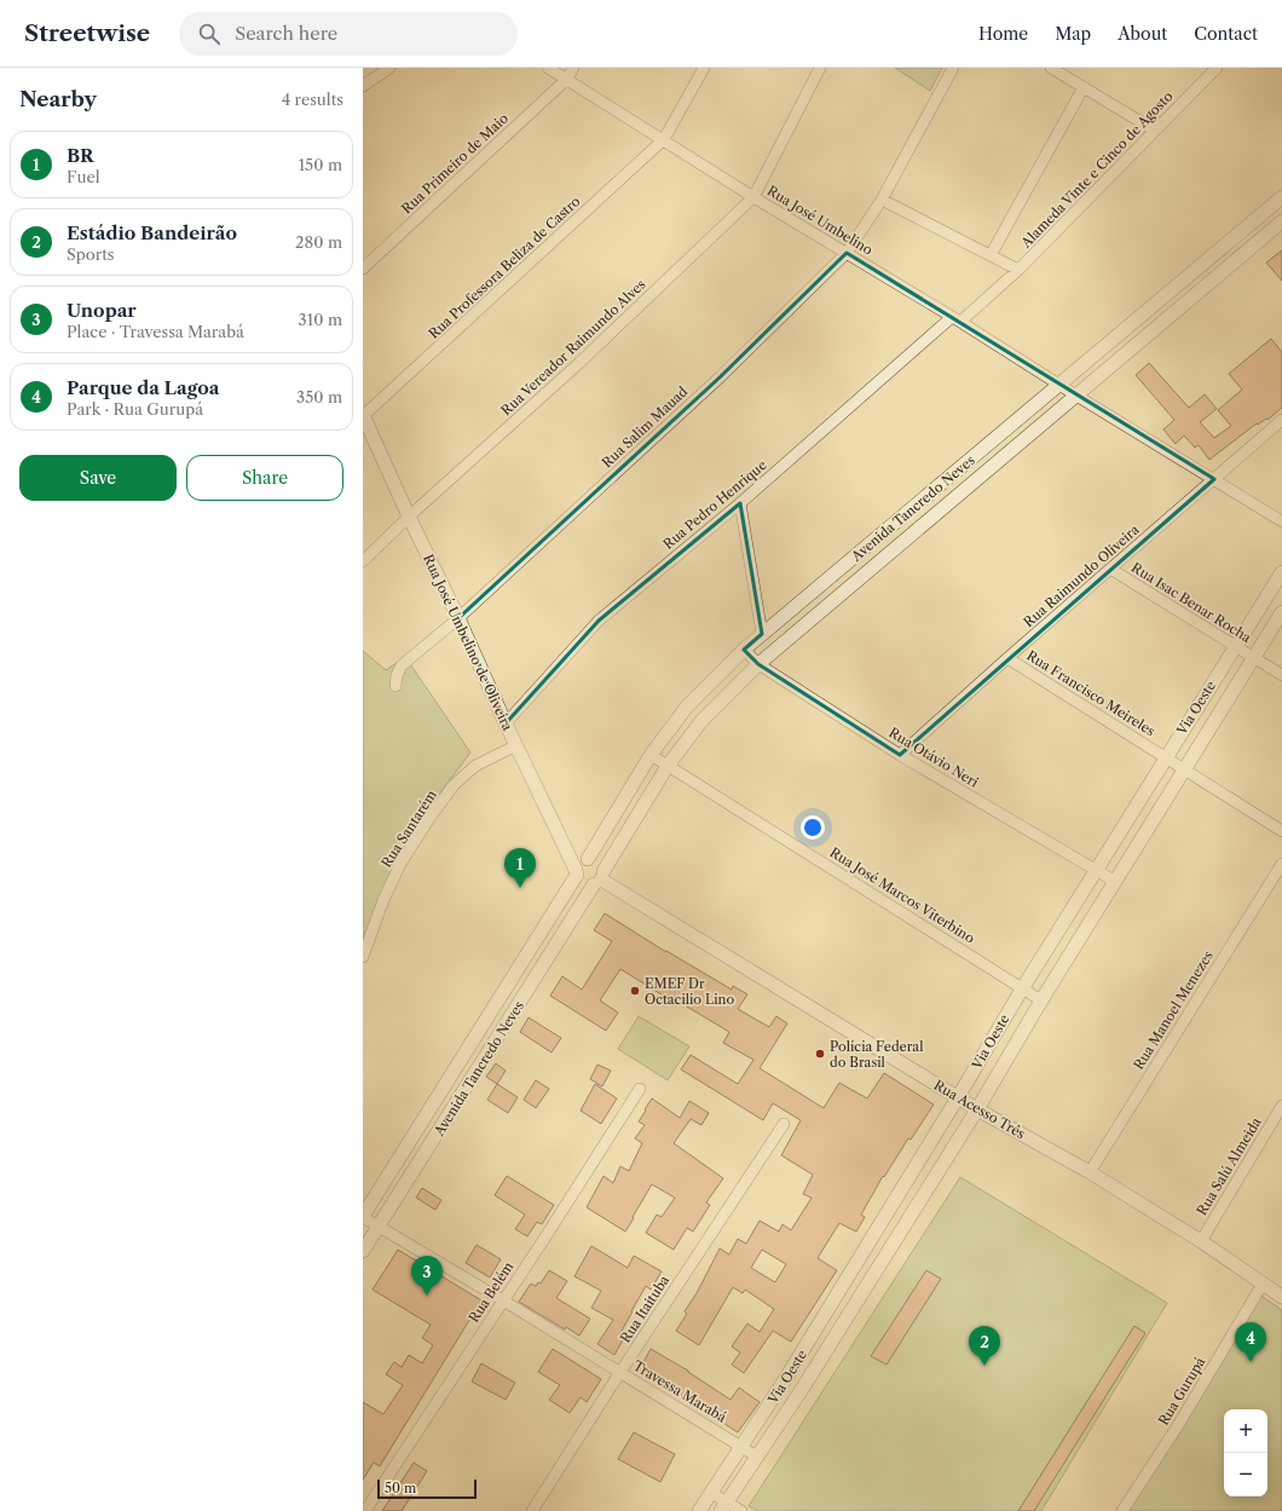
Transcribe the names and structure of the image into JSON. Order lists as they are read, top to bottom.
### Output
{
  "streets": {
    "street": [
      "Rua Primeiro de Maio",
      "Alameda Vinte e Cinco de Agosto",
      "Rua José Umbelino",
      "Rua Professora Beliza de Castro",
      "Rua Vereador Raimundo Alves",
      "Rua Salim Mauad",
      "Rua Pedro Henrique",
      "Avenida Tancredo Neves",
      "Rua Raimundo Oliveira",
      "Rua Isac Benar Rocha",
      "Rua José Umbelino de Oliveira",
      "Rua Francisco Meireles",
      "Via Oeste",
      "Rua Otávio Neri",
      "Rua Santarém",
      "Rua José Marcos Viterbino",
      "Rua Manoel Menezes",
      "Rua Acesso Três",
      "Rua Salú Almeida",
      "Rua Belém",
      "Rua Itaituba",
      "Travessa Marabá",
      "Rua Gurupá"
    ]
  },
  "crossings": [
    ["Rua Primeiro de Maio", "Rua José Umbelino"],
    ["Alameda Vinte e Cinco de Agosto", "Rua José Umbelino"],
    ["Alameda Vinte e Cinco de Agosto", "Rua Pedro Henrique"],
    ["Rua José Umbelino", "Rua Professora Beliza de Castro"],
    ["Rua José Umbelino", "Rua Vereador Raimundo Alves"],
    ["Rua José Umbelino", "Rua Salim Mauad"],
    ["Rua José Umbelino", "Rua Pedro Henrique"],
    ["Rua José Umbelino", "Avenida Tancredo Neves"],
    ["Rua José Umbelino", "Rua Raimundo Oliveira"],
    ["Rua Professora Beliza de Castro", "Rua José Umbelino de Oliveira"],
    ["Rua Vereador Raimundo Alves", "Rua José Umbelino de Oliveira"],
    ["Rua Salim Mauad", "Rua José Umbelino de Oliveira"],
    ["Rua Pedro Henrique", "Rua José Umbelino de Oliveira"],
    ["Avenida Tancredo Neves", "Rua José Umbelino de Oliveira"],
    ["Avenida Tancredo Neves", "Rua Otávio Neri"],
    ["Avenida Tancredo Neves", "Rua José Marcos Viterbino"],
    ["Avenida Tancredo Neves", "Rua Acesso Três"],
    ["Avenida Tancredo Neves", "Travessa Marabá"],
    ["Rua Raimundo Oliveira", "Rua Isac Benar Rocha"],
    ["Rua Raimundo Oliveira", "Rua Francisco Meireles"],
    ["Rua Raimundo Oliveira", "Rua Otávio Neri"],
    ["Rua Isac Benar Rocha", "Via Oeste"],
    ["Rua José Umbelino de Oliveira", "Rua Santarém"],
    ["Rua José Umbelino de Oliveira", "Rua Acesso Três"],
    ["Rua Francisco Meireles", "Via Oeste"],
    ["Via Oeste", "Rua Otávio Neri"],
    ["Via Oeste", "Rua José Marcos Viterbino"],
    ["Via Oeste", "Rua Acesso Três"],
    ["Via Oeste", "Travessa Marabá"],
    ["Rua Manoel Menezes", "Rua Acesso Três"],
    ["Rua Acesso Três", "Rua Salú Almeida"],
    ["Rua Acesso Três", "Rua Gurupá"],
    ["Rua Belém", "Travessa Marabá"],
    ["Rua Itaituba", "Travessa Marabá"]
  ],
  "places": ["EMEF Dr Octacilio Lino", "Polícia Federal do Brasil"],
  "scale_bar": "50 m",
  "page": {
    "header": "Streetwise",
    "search": "Search here",
    "nav": [
      "Home",
      "Map",
      "About",
      "Contact"
    ],
    "heading": ["Nearby", "4 results"],
    "list": [
      {
        "mark": "1",
        "name": "BR",
        "note": "Fuel",
        "value": "150 m"
      },
      {
        "mark": "2",
        "name": "Estádio Bandeirão",
        "note": "Sports",
        "value": "280 m"
      },
      {
        "mark": "3",
        "name": "Unopar",
        "note": "Place · Travessa Marabá",
        "value": "310 m"
      },
      {
        "mark": "4",
        "name": "Parque da Lagoa",
        "note": "Park · Rua Gurupá",
        "value": "350 m"
      }
    ],
    "buttons": ["Save", "Share"],
    "pins": [
      "1",
      "3",
      "4",
      "2"
    ],
    "map_buttons": ["+", "−"],
    "scale": "50 m"
  }
}
